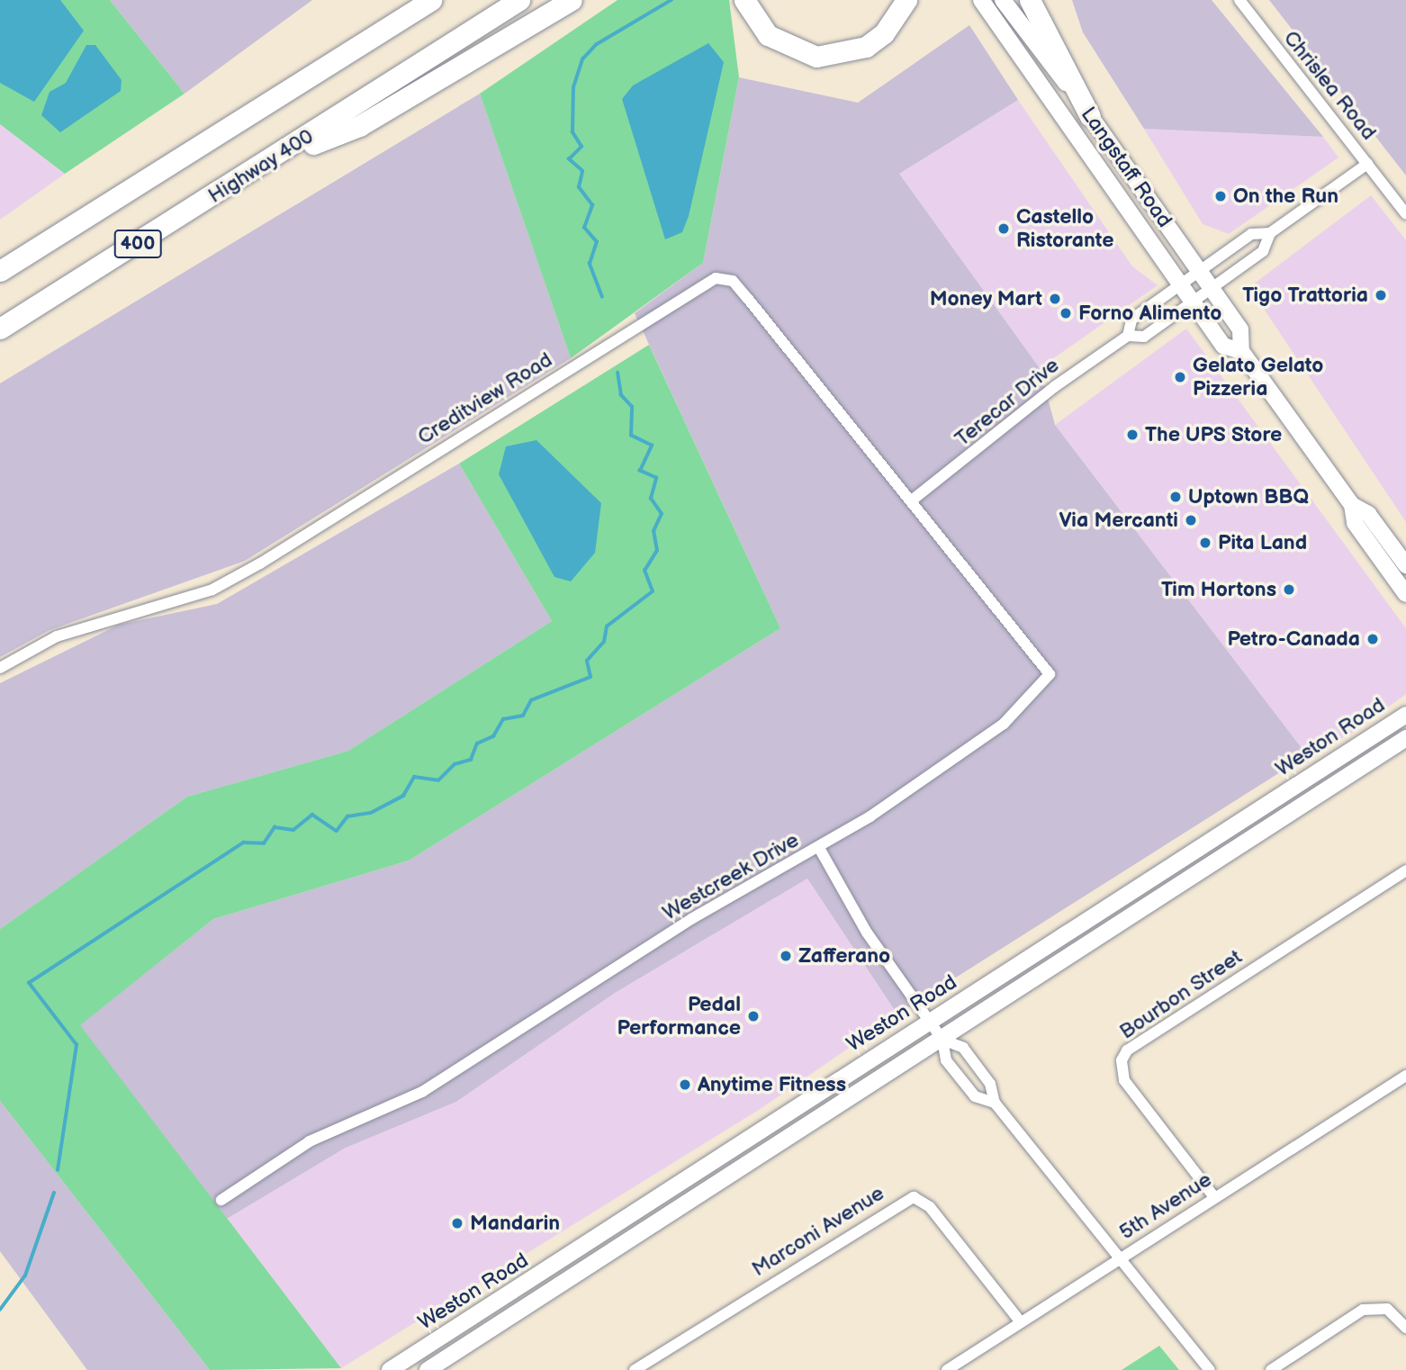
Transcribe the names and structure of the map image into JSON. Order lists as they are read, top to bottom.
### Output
{
  "streets": {
    "highway": ["Highway 400", "400"],
    "main road": ["Langstaff Road", "Weston Road"],
    "street": [
      "Chrislea Road",
      "Creditview Road",
      "Terecar Drive",
      "Westcreek Drive",
      "Bourbon Street",
      "5th Avenue",
      "Marconi Avenue"
    ]
  },
  "crossings": [
    ["Langstaff Road", "Terecar Drive"],
    ["Creditview Road", "Terecar Drive"],
    ["Creditview Road", "Westcreek Drive"],
    ["Terecar Drive", "Westcreek Drive"],
    ["Bourbon Street", "5th Avenue"],
    ["5th Avenue", "Marconi Avenue"]
  ],
  "places": [
    "On the Run",
    "Castello Ristorante",
    "Tigo Trattoria",
    "Money Mart",
    "Forno Alimento",
    "Gelato Gelato Pizzeria",
    "The UPS Store",
    "Uptown BBQ",
    "Via Mercanti",
    "Pita Land",
    "Tim Hortons",
    "Petro-Canada",
    "Zafferano",
    "Pedal Performance",
    "Anytime Fitness",
    "Mandarin"
  ]
}
